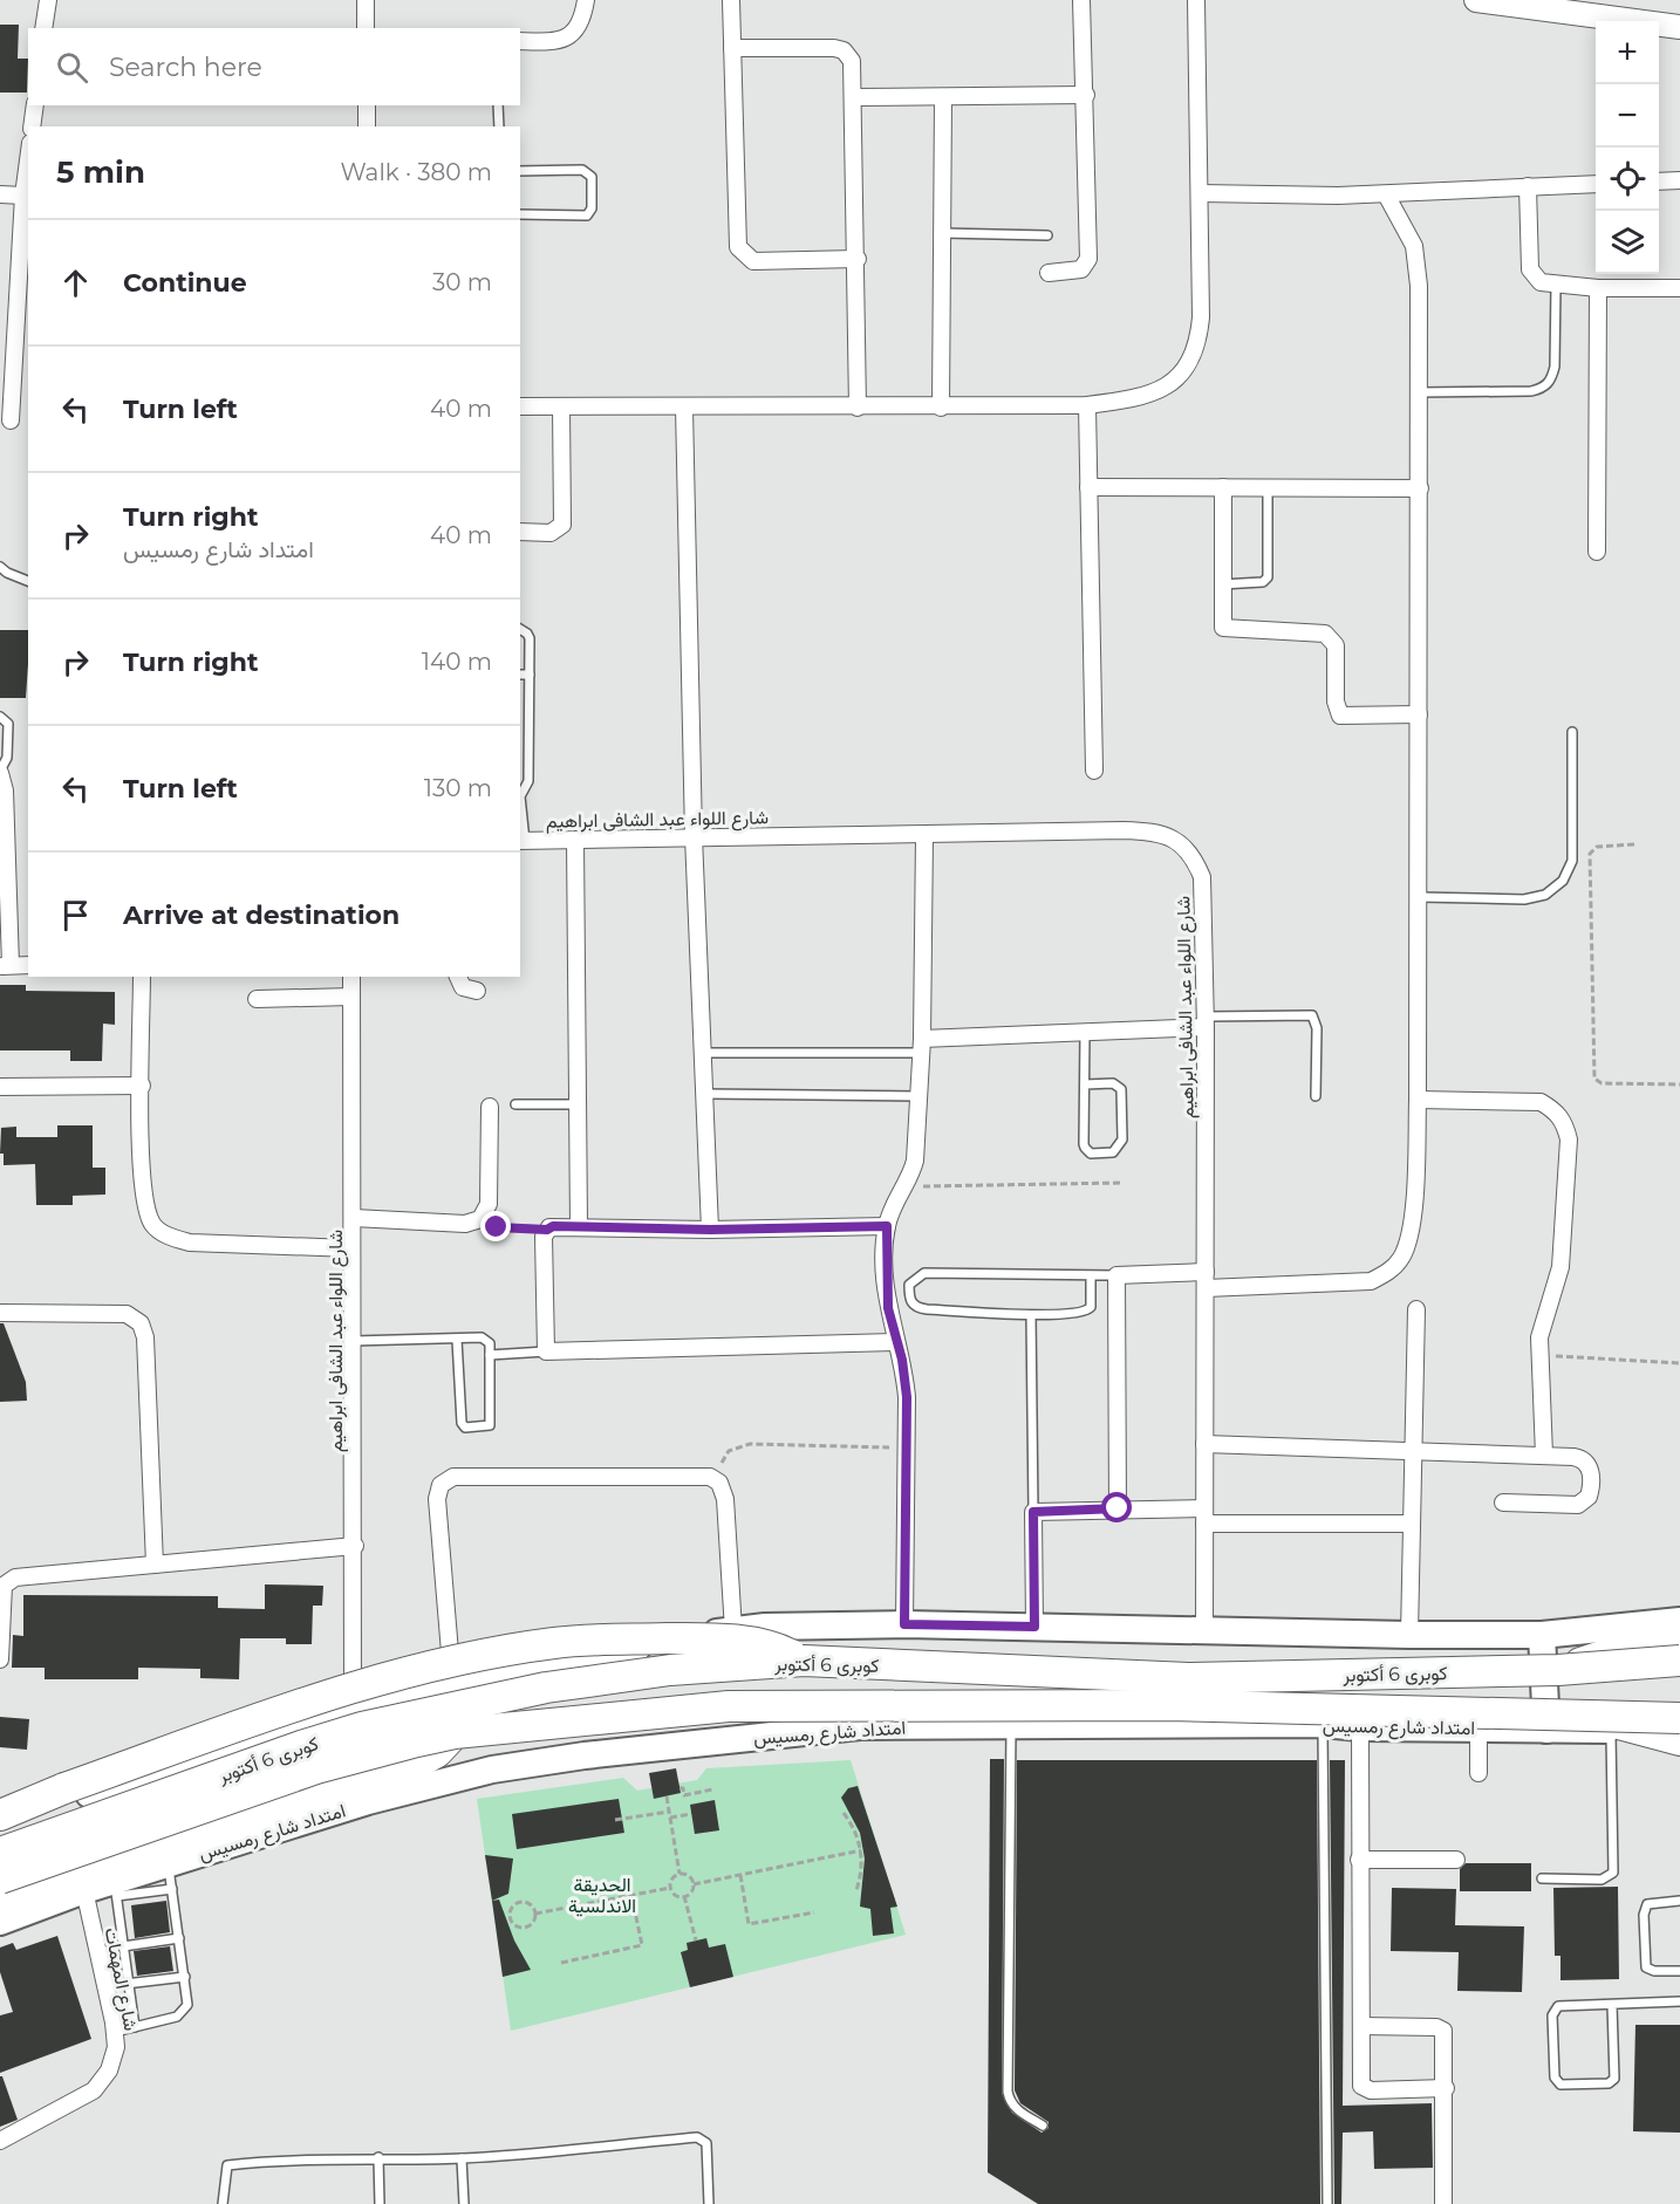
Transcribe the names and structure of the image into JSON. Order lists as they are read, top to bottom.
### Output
{
  "streets": {
    "highway": ["كوبرى 6 أكتوبر"],
    "main road": ["امتداد شارع رمسيس"],
    "street": ["شارع اللواء عبد الشافى ابراهيم", "شارع المهمات"]
  },
  "crossings": [
    ["كوبرى 6 أكتوبر", "امتداد شارع رمسيس"],
    ["امتداد شارع رمسيس", "شارع المهمات"]
  ],
  "parks": ["الحديقة الاندلسية"],
  "page": {
    "map_buttons": ["+", "−"],
    "search": "Search here",
    "heading": ["5 min", "Walk · 380 m"],
    "list": [
      ["Continue", "30 m"],
      ["Turn left", "40 m"],
      ["Turn right", "امتداد شارع رمسيس", "40 m"],
      ["Turn right", "140 m"],
      ["Turn left", "130 m"],
      "Arrive at destination"
    ]
  }
}
